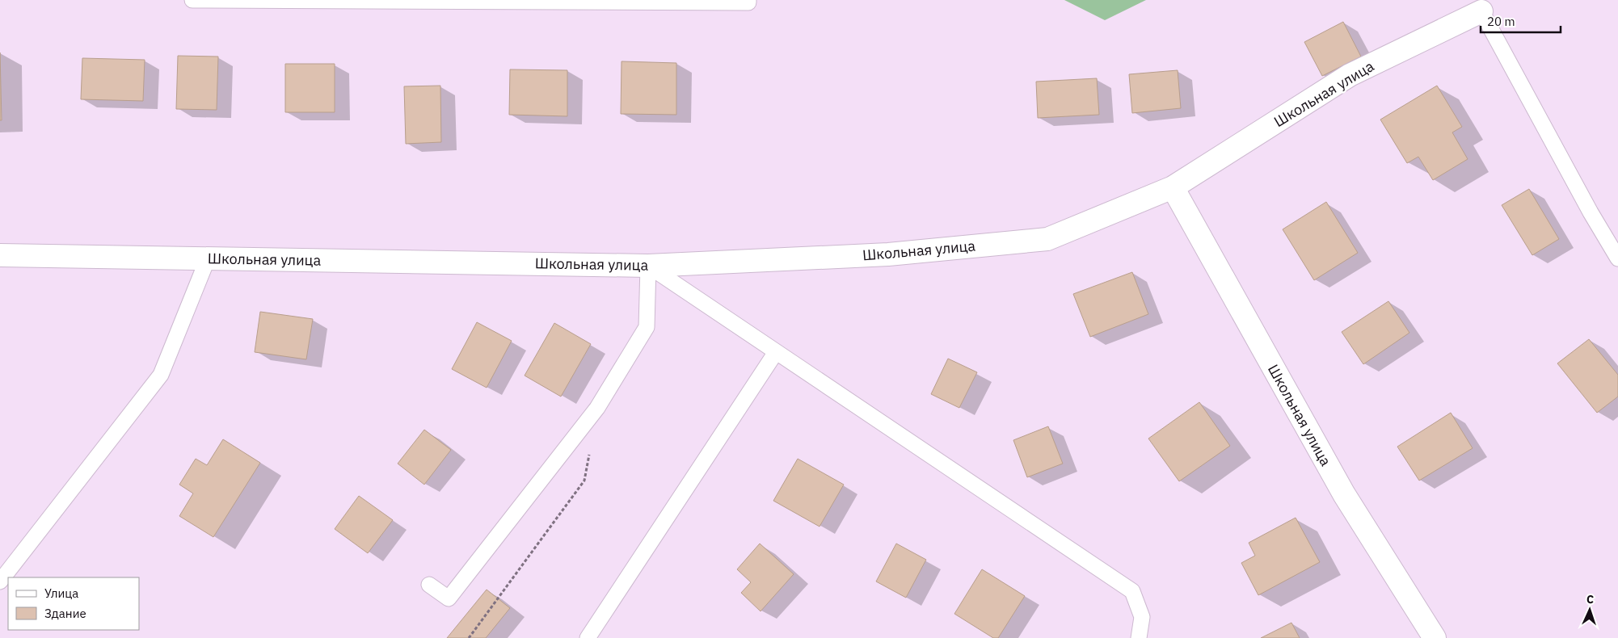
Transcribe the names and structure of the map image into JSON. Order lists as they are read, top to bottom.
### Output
{
  "streets": {
    "street": ["Школьная улица"]
  },
  "legend": ["Улица", "Здание"],
  "scale_bar": "20 m",
  "north": "top"
}
